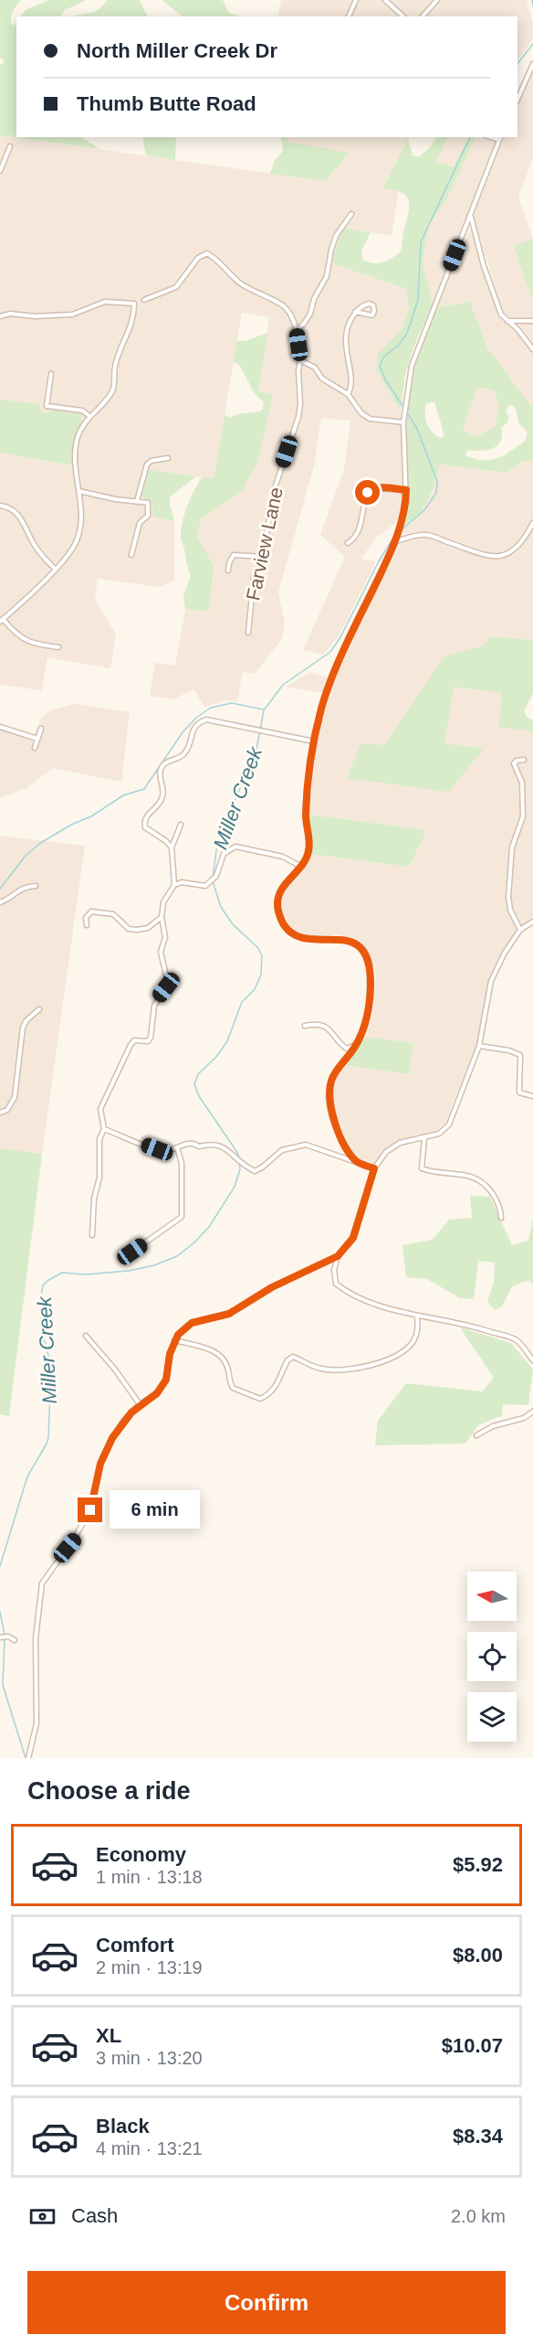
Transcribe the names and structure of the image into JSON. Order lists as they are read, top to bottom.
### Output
{
  "streets": {
    "street": ["Farview Lane"]
  },
  "water": ["Miller Creek"],
  "north": "left",
  "page": {
    "banner": ["North Miller Creek Dr", "Thumb Butte Road"],
    "bubble": "6 min",
    "heading": "Choose a ride",
    "list": [
      {
        "name": "Economy",
        "note": "1 min · 13:18",
        "value": "$5.92"
      },
      {
        "name": "Comfort",
        "note": "2 min · 13:19",
        "value": "$8.00"
      },
      {
        "name": "XL",
        "note": "3 min · 13:20",
        "value": "$10.07"
      },
      {
        "name": "Black",
        "note": "4 min · 13:21",
        "value": "$8.34"
      }
    ],
    "pay": ["Cash", "2.0 km"],
    "buttons": "Confirm"
  }
}
